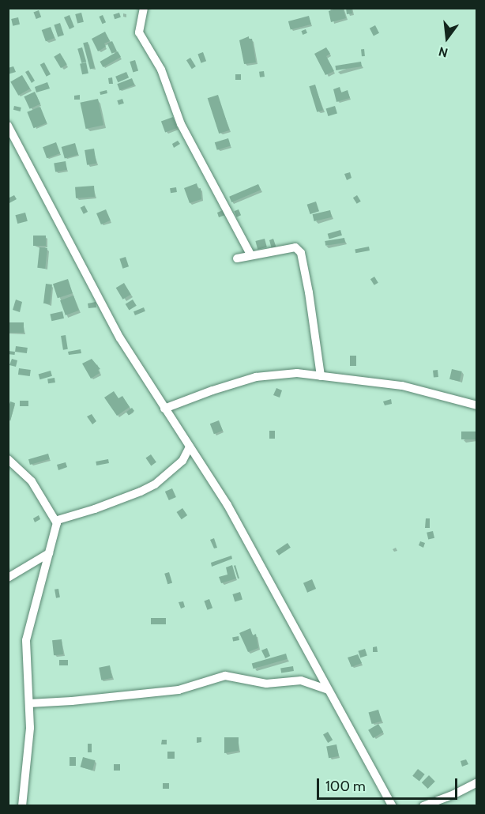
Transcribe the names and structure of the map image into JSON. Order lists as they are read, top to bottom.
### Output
{
  "scale_bar": "100 m",
  "north": "bottom"
}
